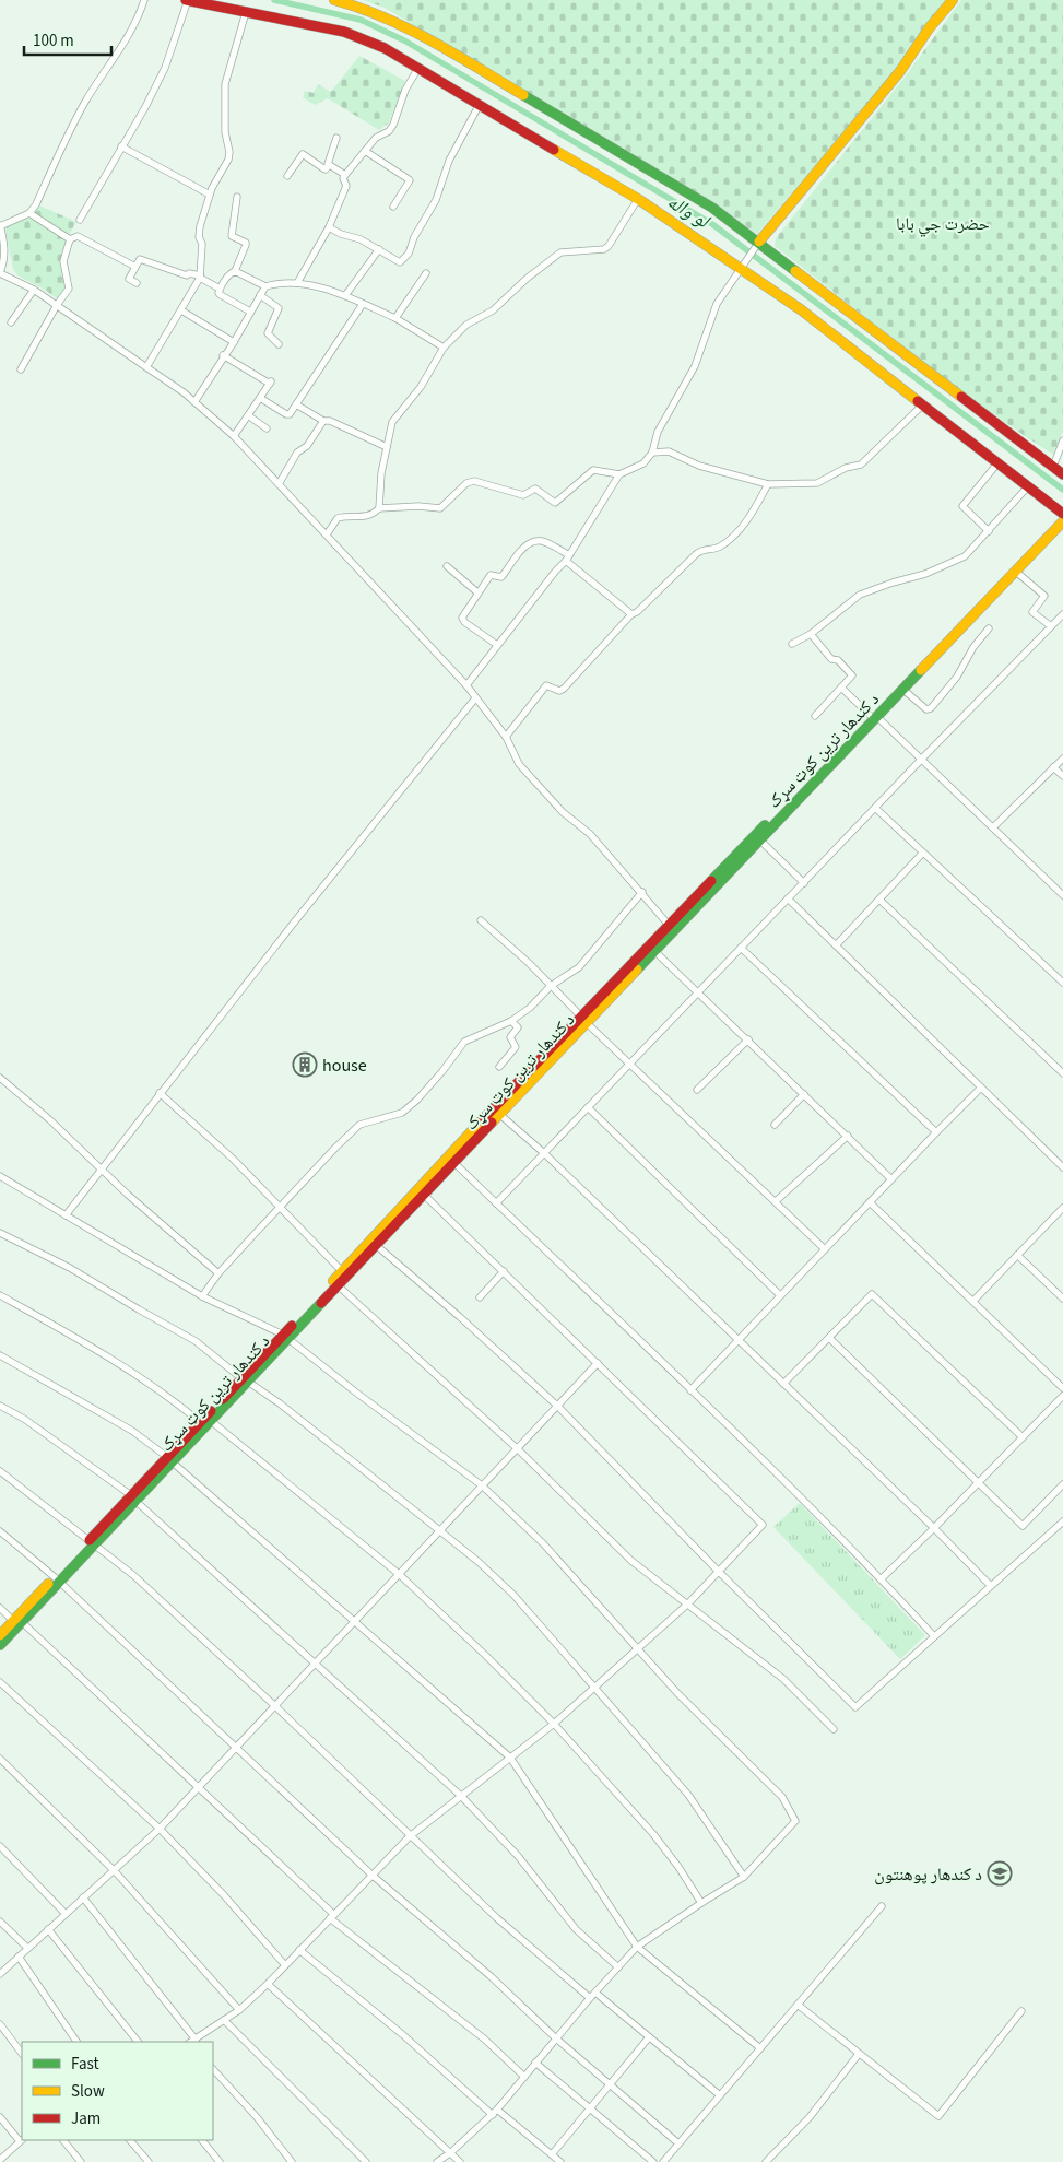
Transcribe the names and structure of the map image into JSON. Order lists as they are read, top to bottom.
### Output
{
  "streets": {
    "main road": ["د کندهار ترين کوټ سړک"]
  },
  "water": ["لو واله"],
  "parks": ["حضرت جي بابا"],
  "places": {
    "building": ["house"],
    "school or university": ["د کندهار پوهنتون"]
  },
  "legend": ["Fast", "Slow", "Jam"],
  "scale_bar": "100 m"
}
